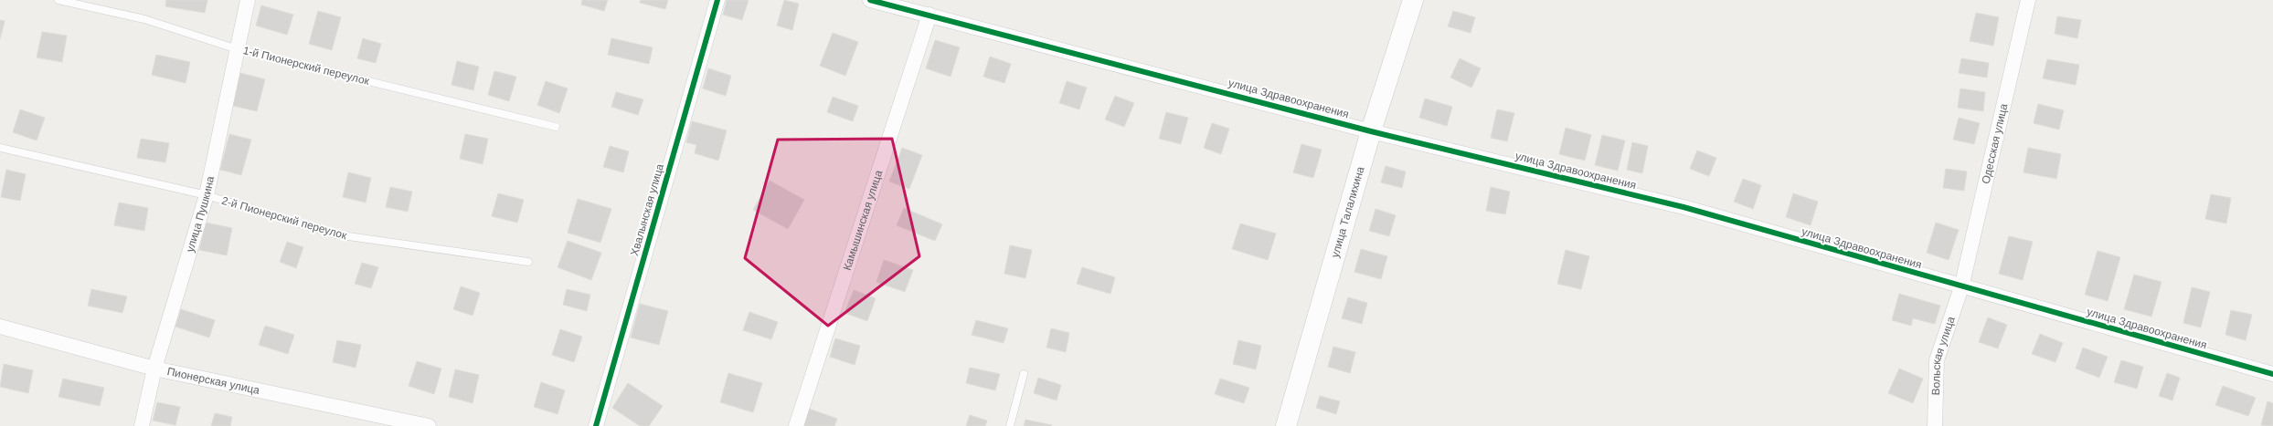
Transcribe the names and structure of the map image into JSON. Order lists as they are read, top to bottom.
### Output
{
  "streets": {
    "street": [
      "улица Здравоохранения",
      "Одесская улица",
      "Хвалынская улица",
      "улица Талалихина",
      "улица Пушкина",
      "Камышинская улица",
      "Вольская улица",
      "Пионерская улица"
    ],
    "lane": ["1-й Пионерский переулок", "2-й Пионерский переулок"]
  },
  "crossings": [
    ["1-й Пионерский переулок", "улица Пушкина"],
    ["улица Здравоохранения", "Одесская улица"],
    ["улица Здравоохранения", "улица Талалихина"],
    ["улица Здравоохранения", "Камышинская улица"],
    ["улица Здравоохранения", "Вольская улица"],
    ["Одесская улица", "Вольская улица"],
    ["улица Пушкина", "2-й Пионерский переулок"],
    ["улица Пушкина", "Пионерская улица"]
  ]
}
